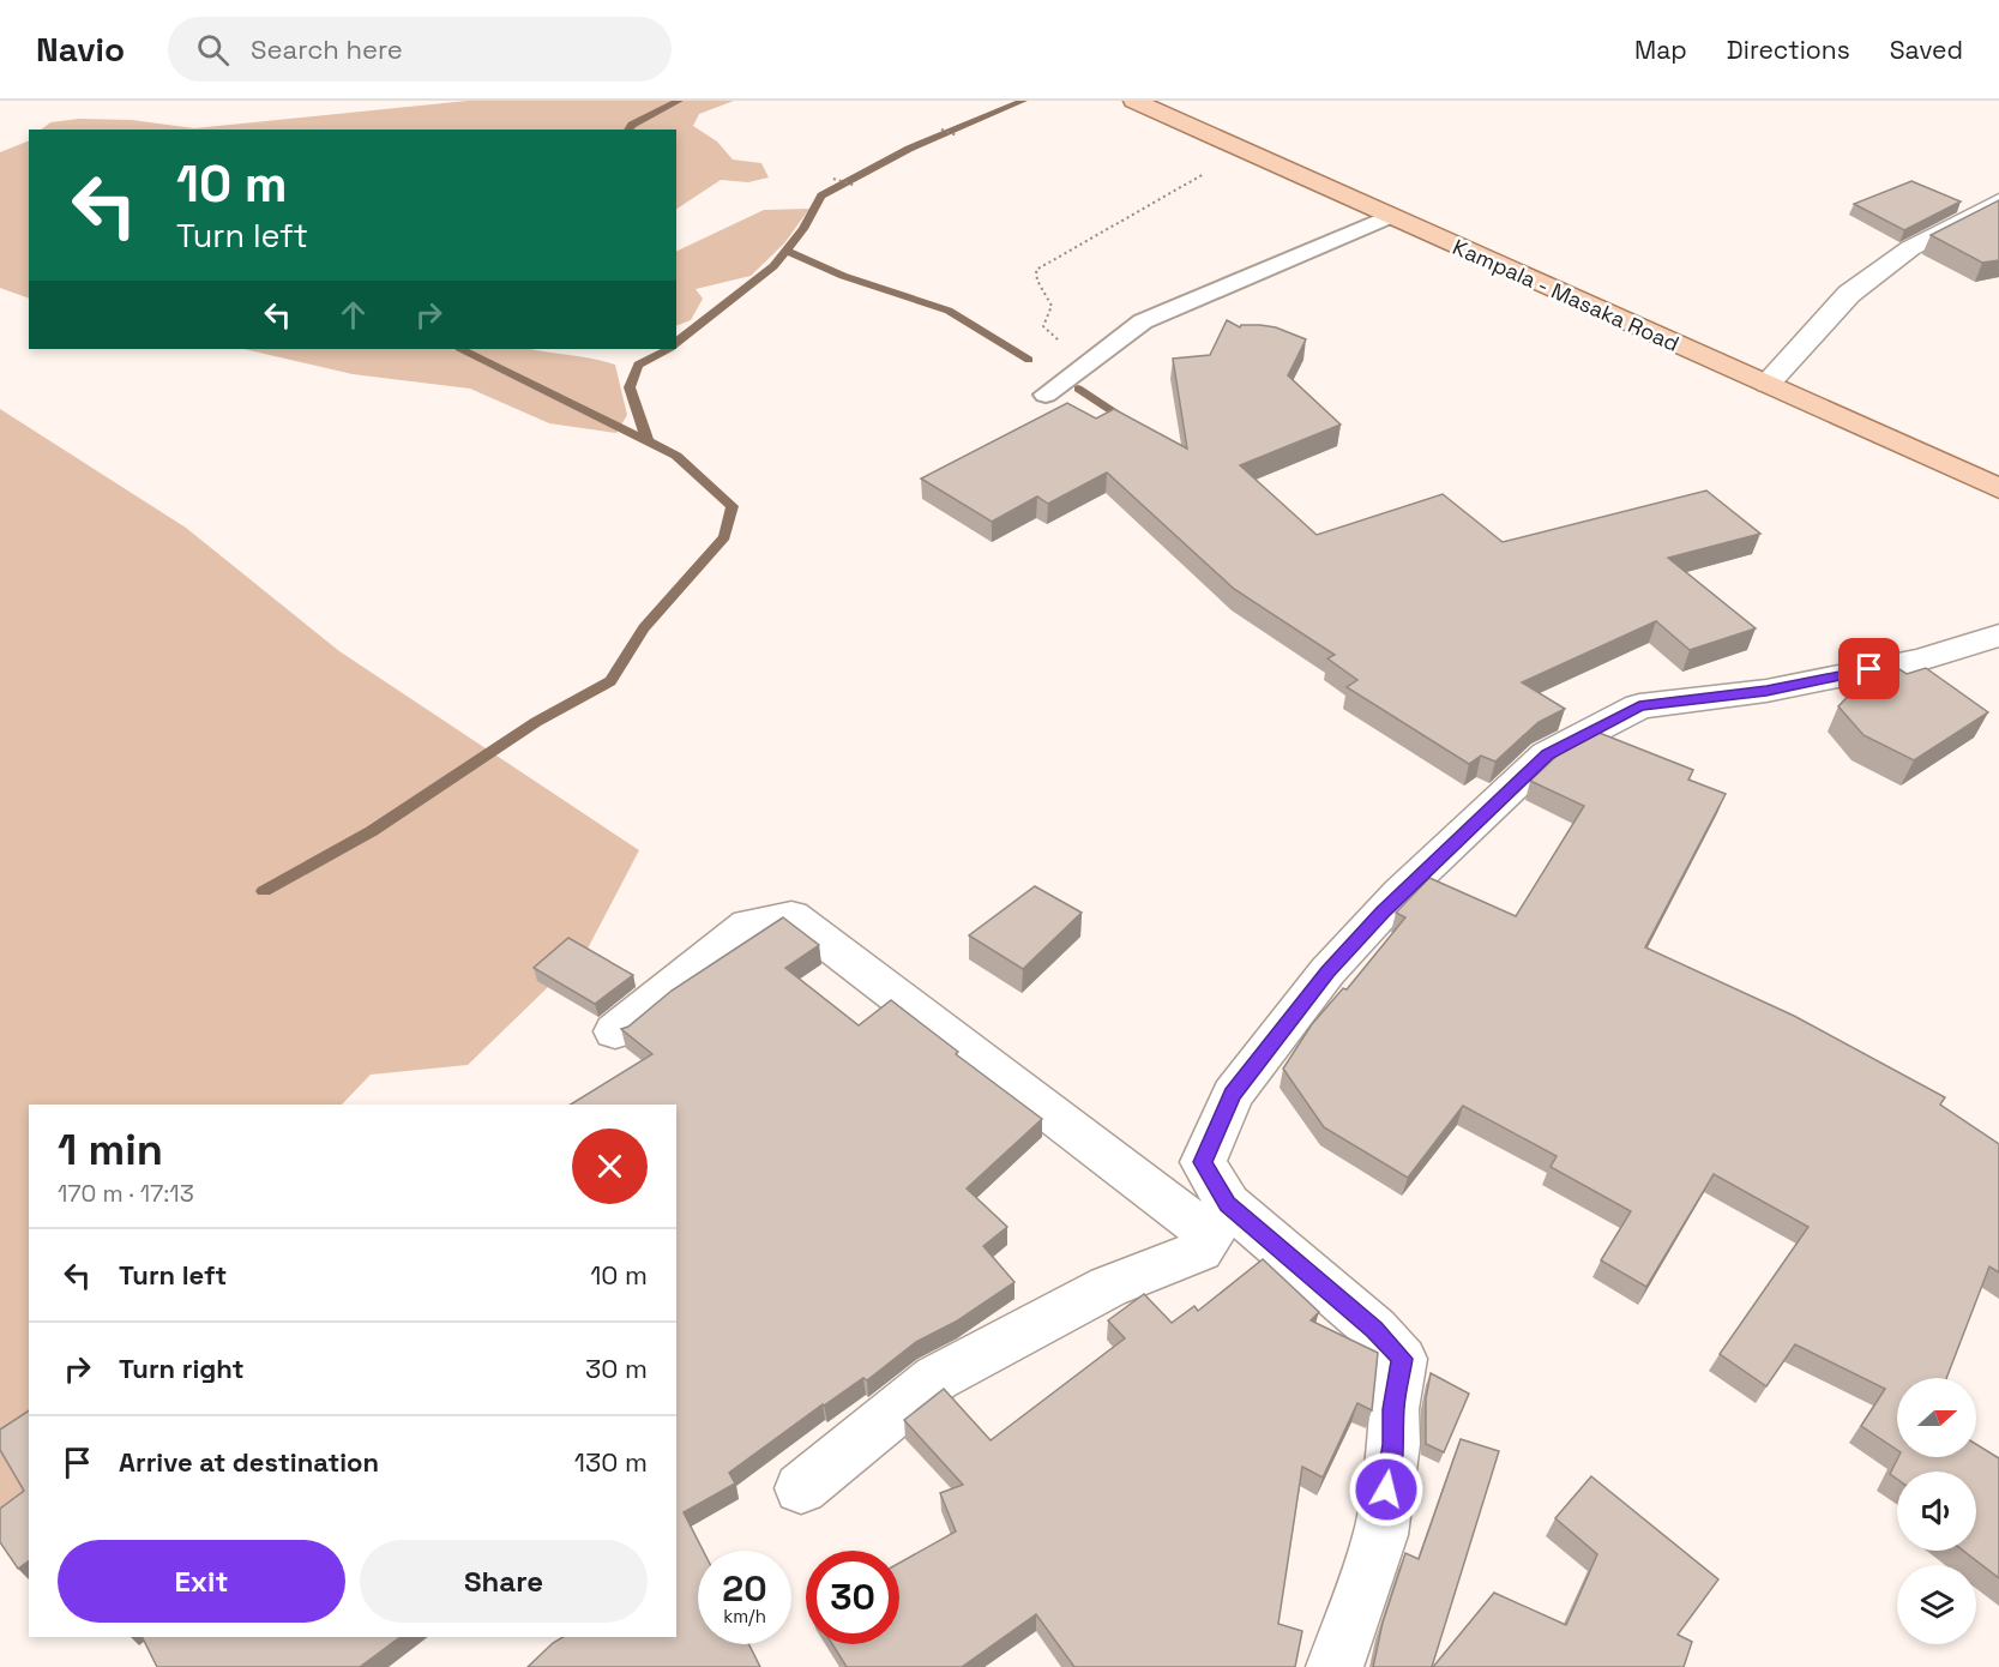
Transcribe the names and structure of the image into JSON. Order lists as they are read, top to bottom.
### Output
{
  "streets": {
    "main road": ["Kampala - Masaka Road"]
  },
  "north": "right",
  "page": {
    "header": "Navio",
    "search": "Search here",
    "nav": ["Map", "Directions", "Saved"],
    "turn": ["10 m", "Turn left"],
    "heading": ["1 min", "170 m · 17:13"],
    "list": [
      {
        "name": "Turn left",
        "value": "10 m"
      },
      {
        "name": "Turn right",
        "value": "30 m"
      },
      {
        "name": "Arrive at destination",
        "value": "130 m"
      }
    ],
    "buttons": ["Exit", "Share"],
    "speed": "20 km/h",
    "limit": "30"
  }
}
